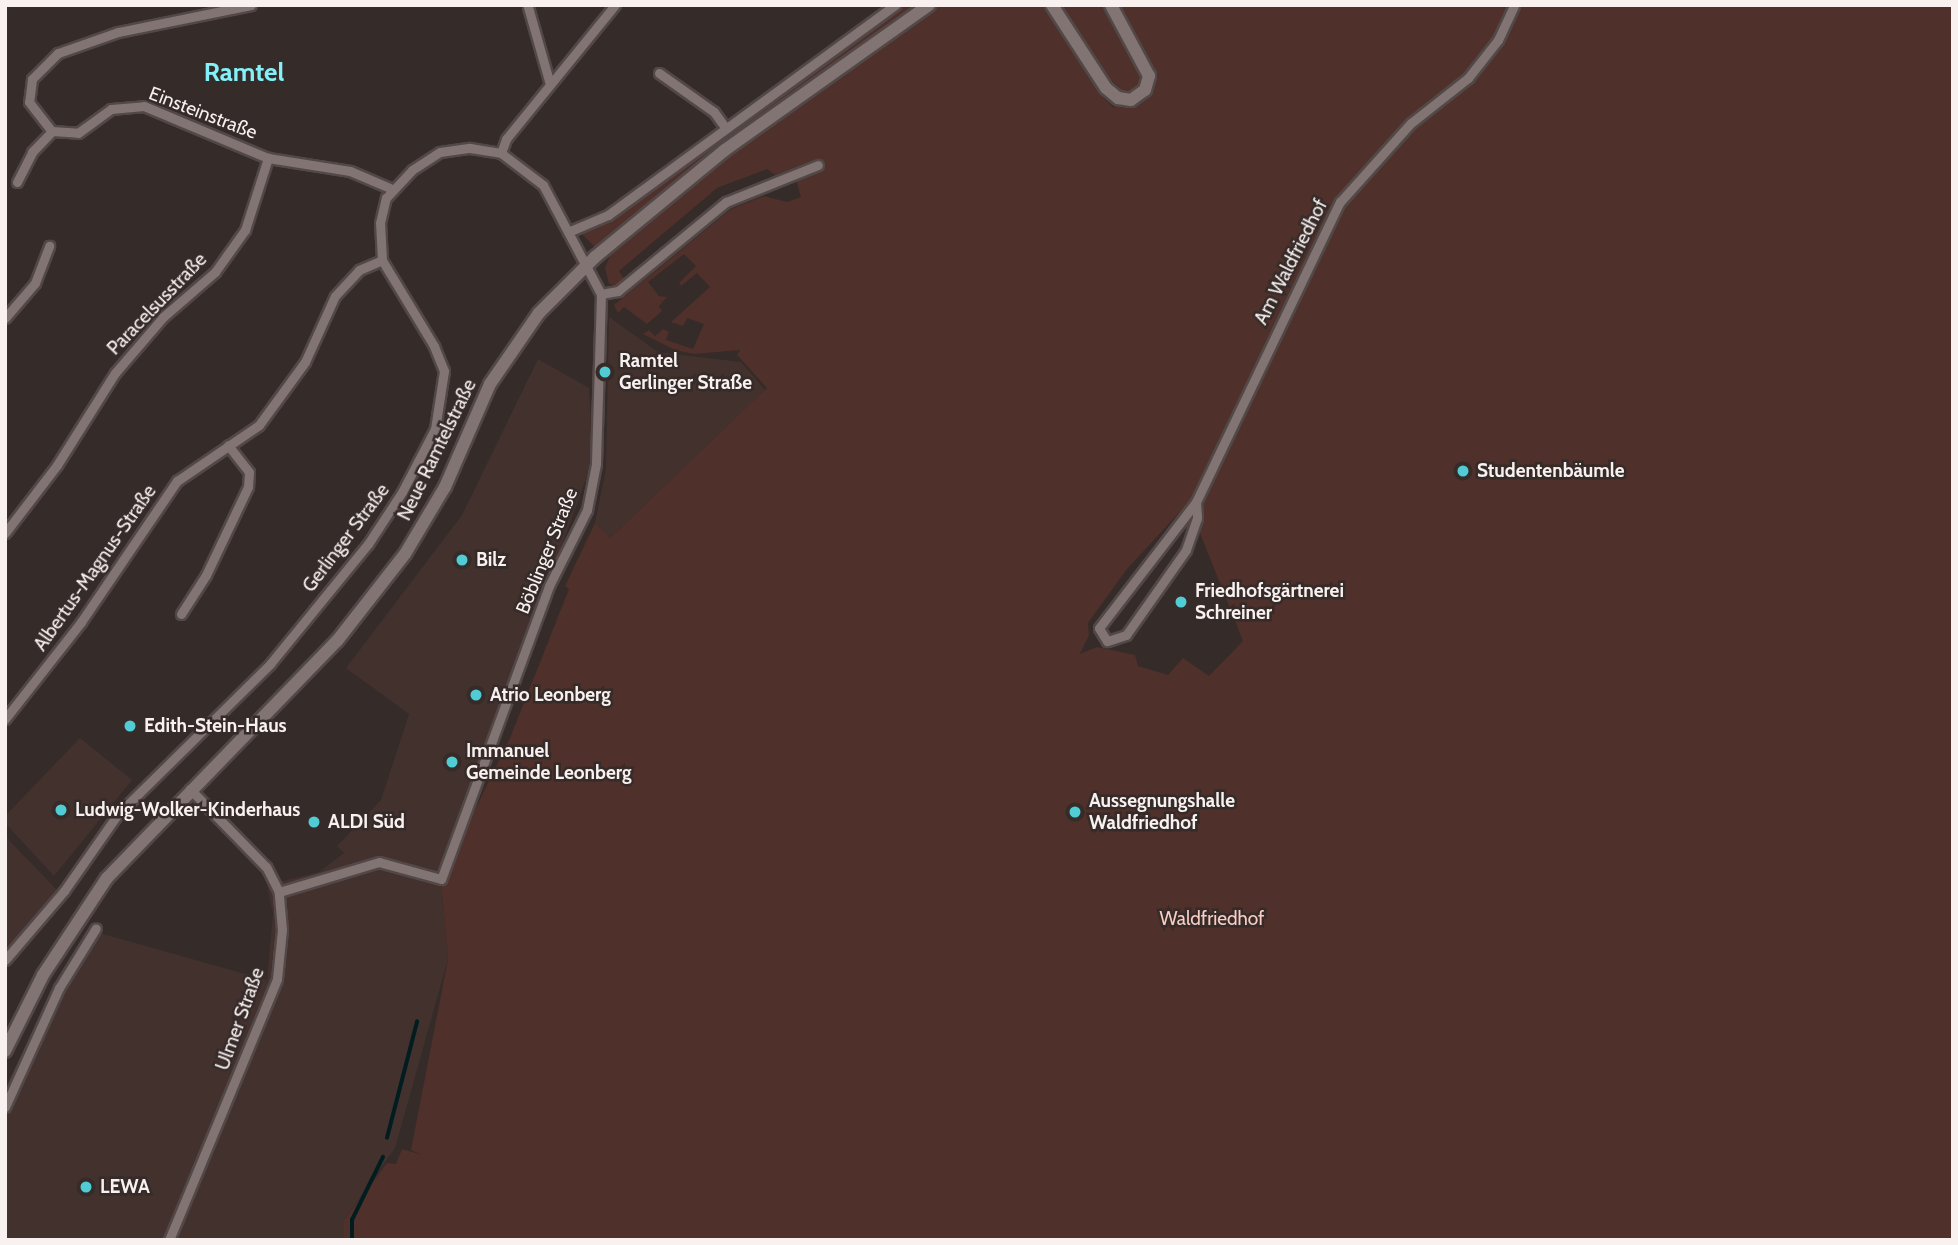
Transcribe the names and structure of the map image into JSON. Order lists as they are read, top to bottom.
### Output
{
  "streets": {
    "main road": ["Neue Ramtelstraße"],
    "street": [
      "Einsteinstraße",
      "Am Waldfriedhof",
      "Paracelsusstraße",
      "Gerlinger Straße",
      "Böblinger Straße",
      "Albertus-Magnus-Straße",
      "Ulmer Straße"
    ]
  },
  "crossings": [
    ["Einsteinstraße", "Paracelsusstraße"],
    ["Einsteinstraße", "Gerlinger Straße"],
    ["Neue Ramtelstraße", "Ulmer Straße"],
    ["Gerlinger Straße", "Albertus-Magnus-Straße"],
    ["Böblinger Straße", "Ulmer Straße"]
  ],
  "districts": ["Ramtel"],
  "parks": ["Waldfriedhof"],
  "places": [
    "Ramtel Gerlinger Straße",
    "Studentenbäumle",
    "Bilz",
    "Friedhofsgärtnerei Schreiner",
    "Atrio Leonberg",
    "Edith-Stein-Haus",
    "Immanuel Gemeinde Leonberg",
    "Ludwig-Wolker-Kinderhaus",
    "Aussegnungshalle Waldfriedhof",
    "ALDI Süd",
    "LEWA"
  ]
}
